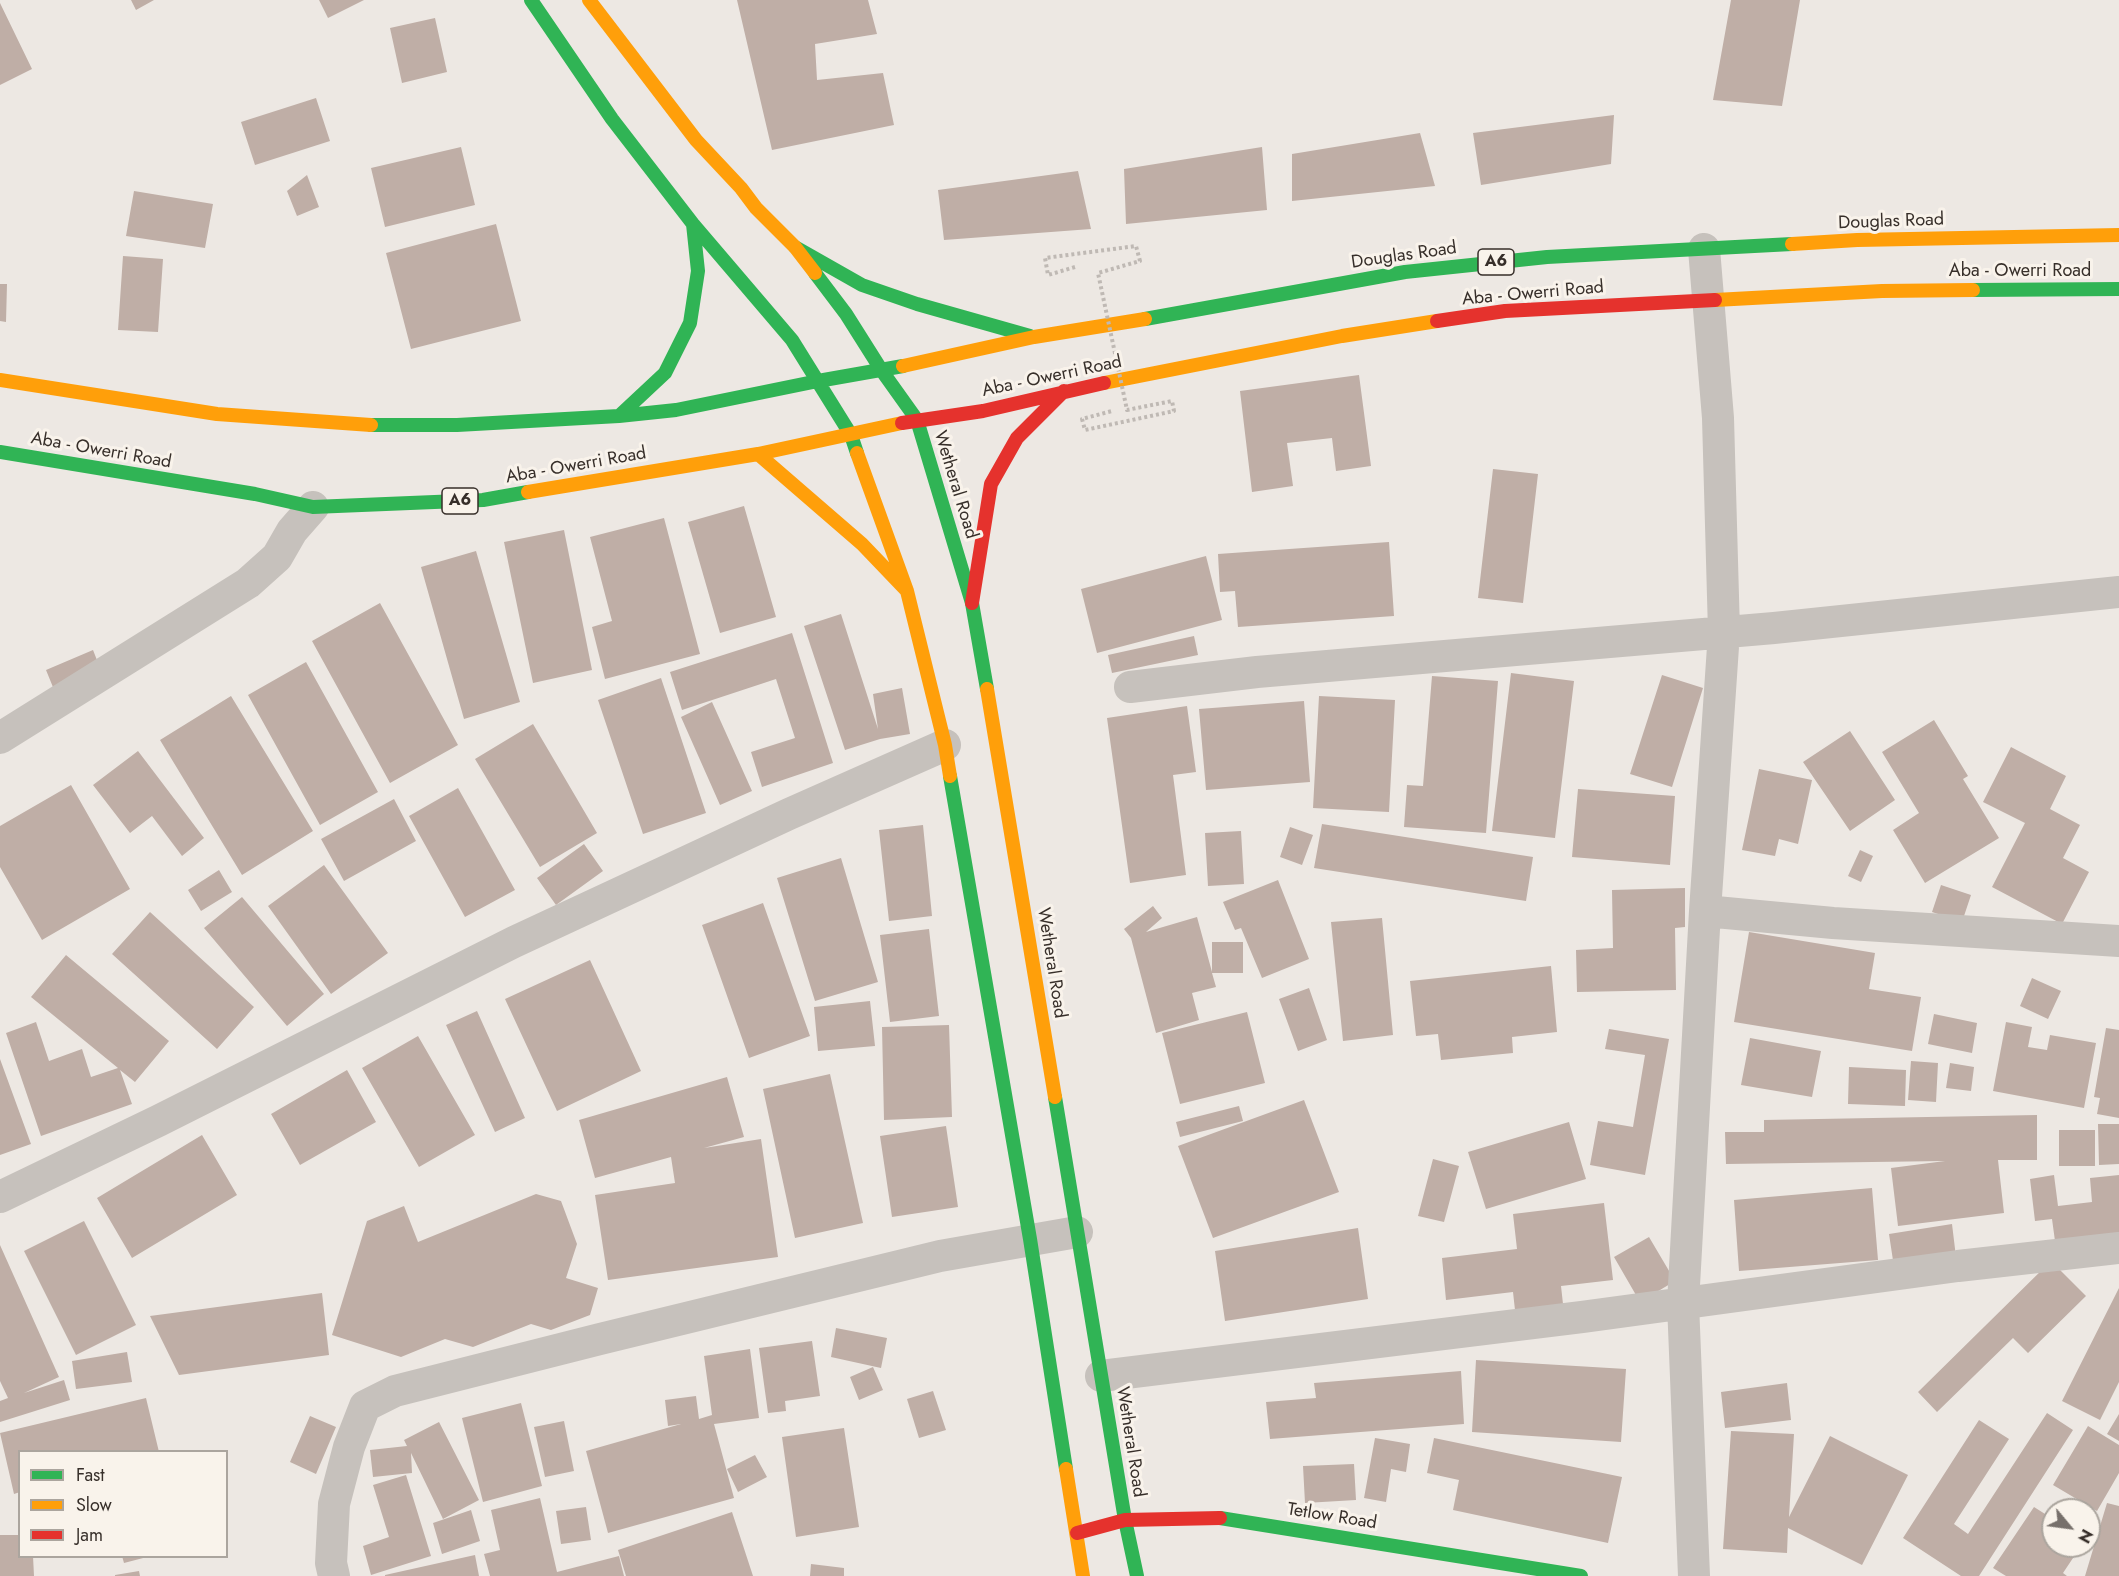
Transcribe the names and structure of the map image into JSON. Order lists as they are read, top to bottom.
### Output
{
  "streets": {
    "main road": [
      "Douglas Road",
      "A6",
      "Aba - Owerri Road",
      "Wetheral Road",
      "Tetlow Road"
    ]
  },
  "crossings": [
    ["Douglas Road", "A6"],
    ["Douglas Road", "Wetheral Road"],
    ["A6", "Wetheral Road"],
    ["Aba - Owerri Road", "Wetheral Road"],
    ["Wetheral Road", "Tetlow Road"]
  ],
  "legend": ["Fast", "Slow", "Jam"],
  "north": "bottom right"
}
